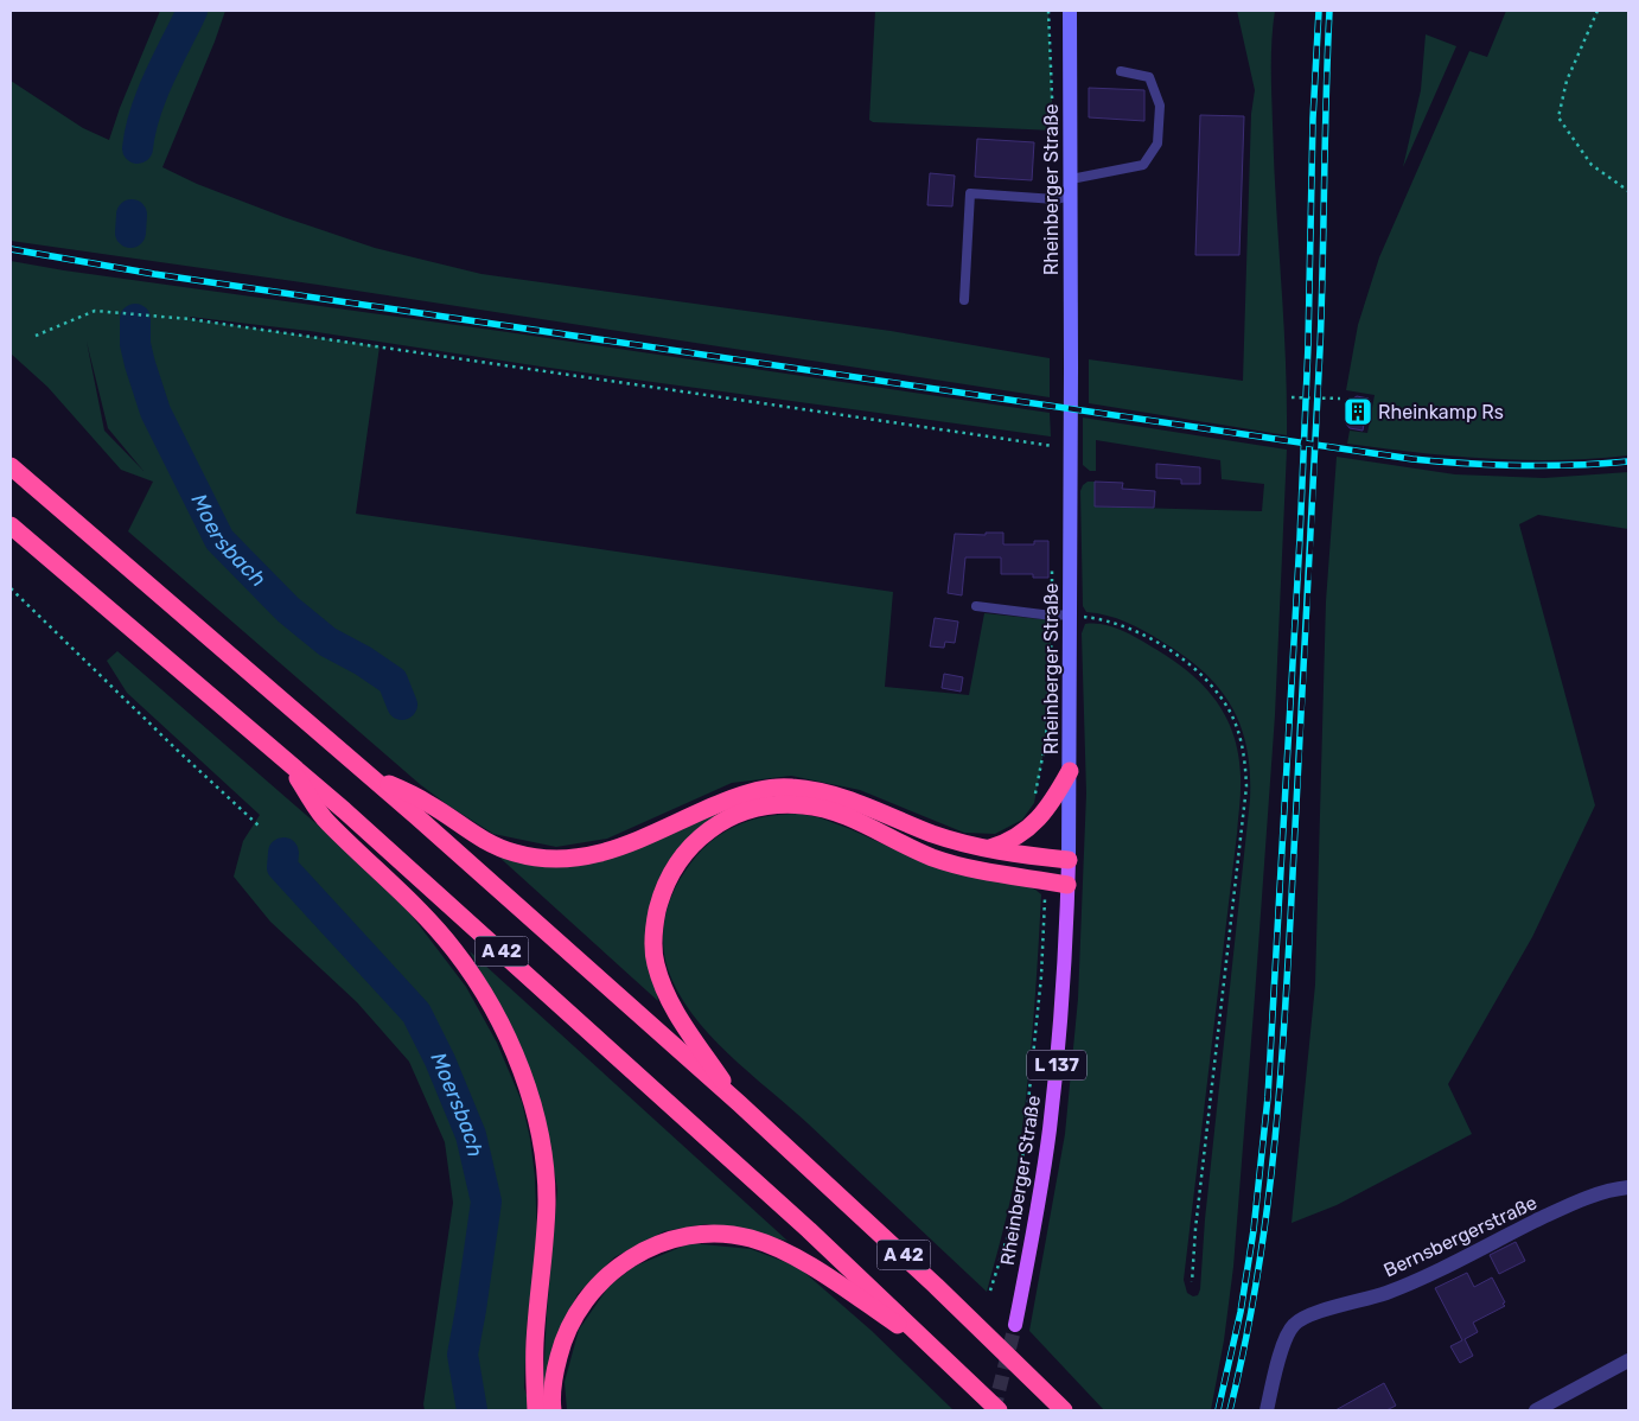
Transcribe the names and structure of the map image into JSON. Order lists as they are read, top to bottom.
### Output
{
  "streets": {
    "highway": ["A 42"],
    "main road": ["Rheinberger Straße", "L 137"],
    "street": ["Bernsbergerstraße"]
  },
  "water": ["Moersbach"],
  "places": {
    "building": ["Rheinkamp Rs"]
  }
}
